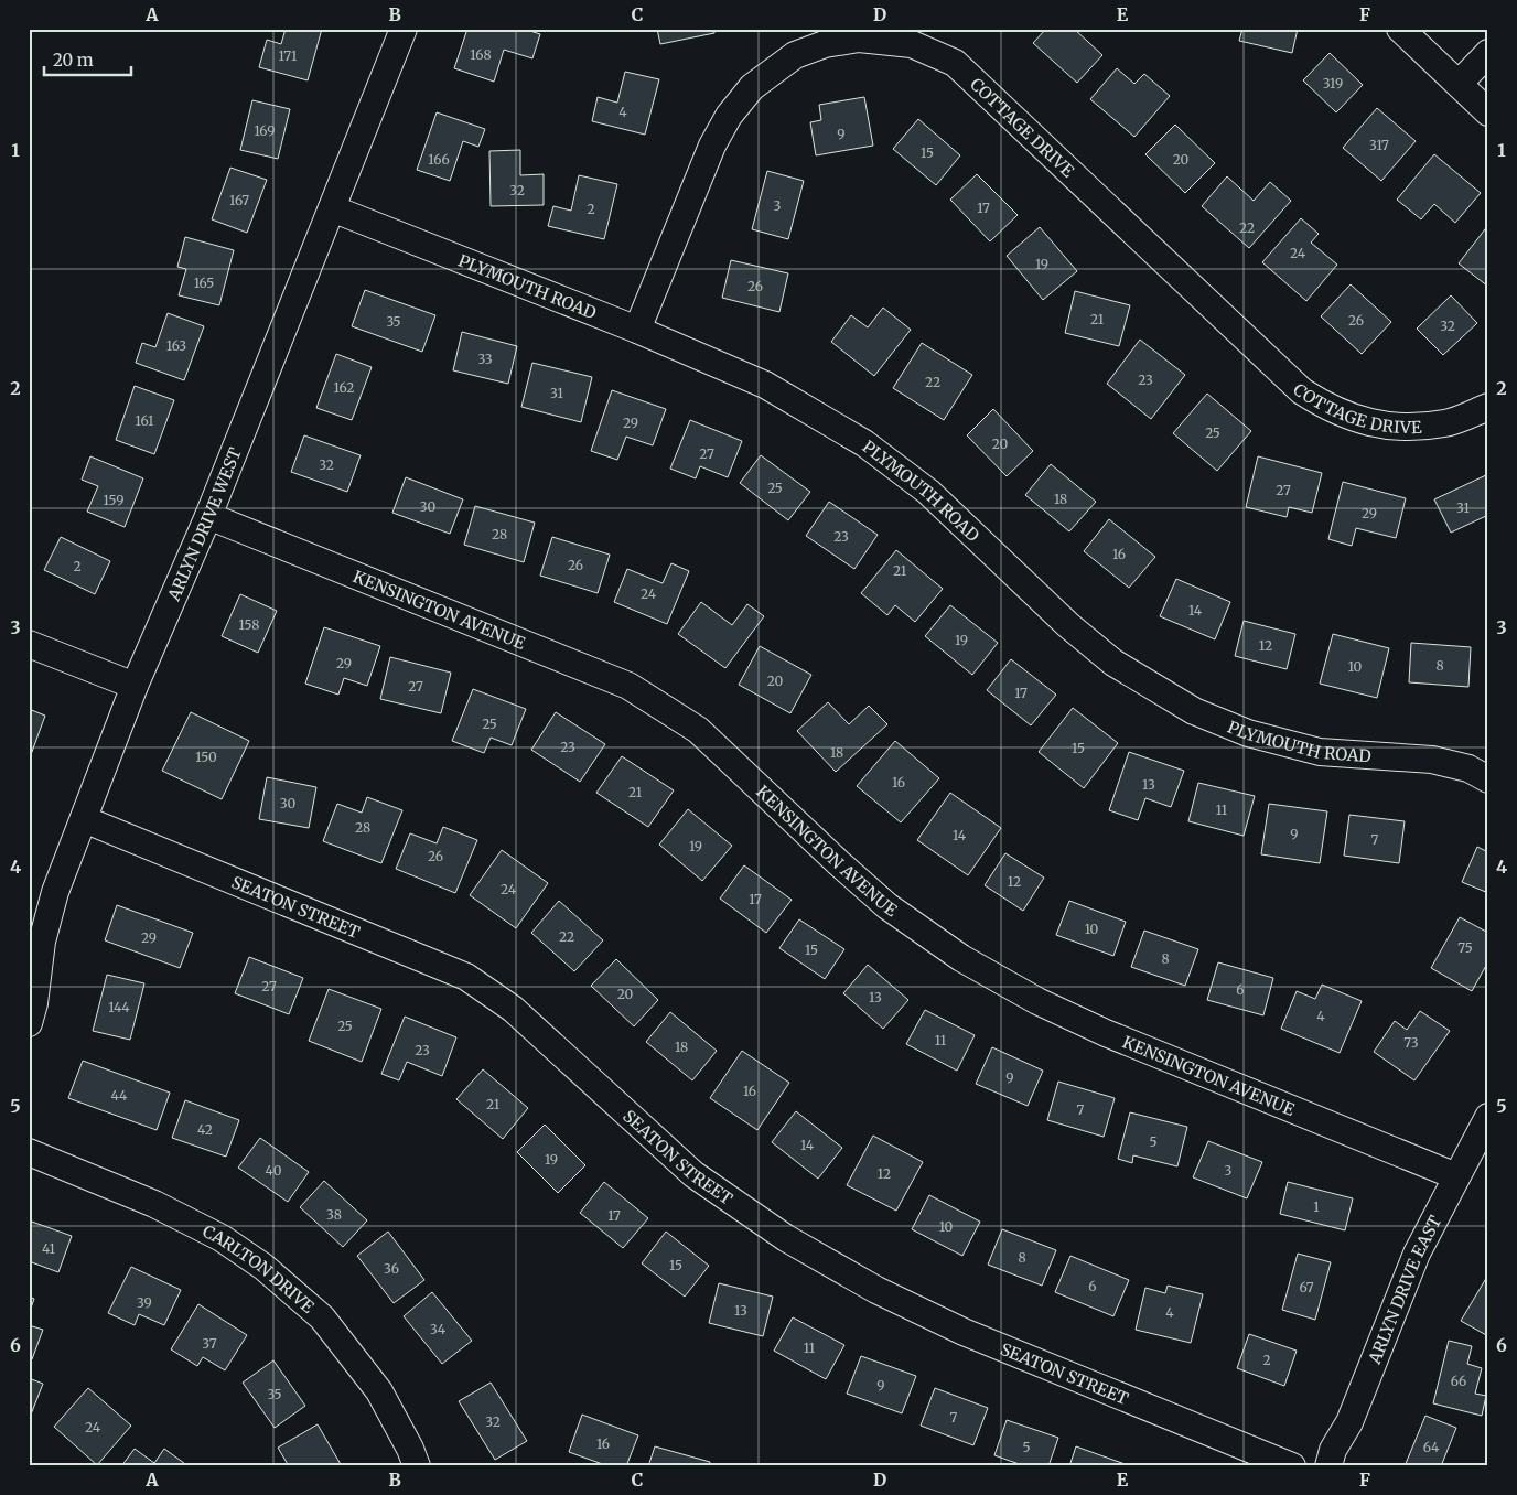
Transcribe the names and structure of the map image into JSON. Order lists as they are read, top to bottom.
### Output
{
  "streets": {
    "street": [
      "COTTAGE DRIVE",
      "PLYMOUTH ROAD",
      "ARLYN DRIVE WEST",
      "KENSINGTON AVENUE",
      "SEATON STREET",
      "CARLTON DRIVE",
      "ARLYN DRIVE EAST"
    ]
  },
  "crossings": [
    ["COTTAGE DRIVE", "PLYMOUTH ROAD"],
    ["PLYMOUTH ROAD", "ARLYN DRIVE WEST"],
    ["ARLYN DRIVE WEST", "KENSINGTON AVENUE"],
    ["ARLYN DRIVE WEST", "SEATON STREET"],
    ["KENSINGTON AVENUE", "ARLYN DRIVE EAST"]
  ],
  "house_numbers": [
    "168",
    "171",
    "319",
    "4",
    "169",
    "9",
    "317",
    "15",
    "166",
    "20",
    "32",
    "167",
    "3",
    "17",
    "2",
    "22",
    "24",
    "19",
    "165",
    "26",
    "21",
    "26",
    "35",
    "32",
    "163",
    "33",
    "23",
    "22",
    "162",
    "31",
    "161",
    "29",
    "25",
    "20",
    "27",
    "32",
    "25",
    "27",
    "18",
    "159",
    "30",
    "31",
    "29",
    "28",
    "23",
    "16",
    "26",
    "2",
    "21",
    "24",
    "14",
    "158",
    "19",
    "12",
    "29",
    "8",
    "10",
    "20",
    "27",
    "17",
    "25",
    "23",
    "15",
    "18",
    "150",
    "16",
    "13",
    "21",
    "30",
    "11",
    "28",
    "9",
    "14",
    "7",
    "19",
    "26",
    "12",
    "24",
    "17",
    "10",
    "22",
    "29",
    "75",
    "15",
    "8",
    "27",
    "6",
    "20",
    "13",
    "144",
    "4",
    "25",
    "11",
    "73",
    "18",
    "23",
    "9",
    "16",
    "44",
    "21",
    "7",
    "42",
    "5",
    "14",
    "19",
    "40",
    "3",
    "12",
    "1",
    "38",
    "17",
    "10",
    "41",
    "8",
    "15",
    "36",
    "6",
    "67",
    "39",
    "13",
    "4",
    "34",
    "37",
    "11",
    "2",
    "66",
    "9",
    "35",
    "7",
    "32",
    "24",
    "16",
    "5",
    "64"
  ],
  "scale_bar": "20 m",
  "grid": {
    "columns": [
      "A",
      "B",
      "C",
      "D",
      "E",
      "F"
    ],
    "rows": [
      "1",
      "2",
      "3",
      "4",
      "5",
      "6"
    ]
  }
}
